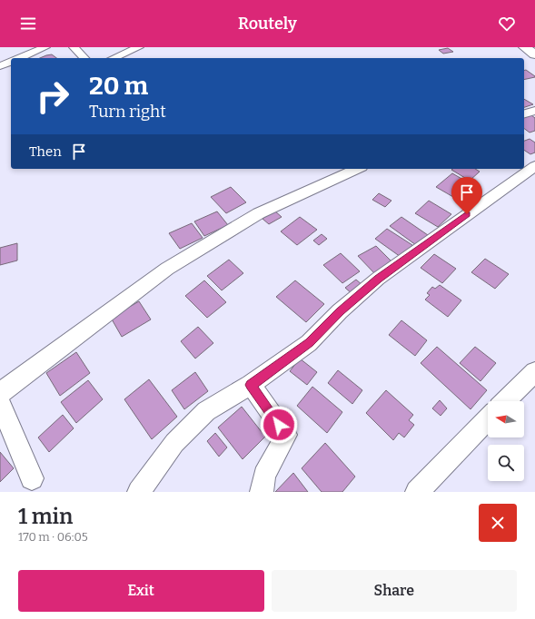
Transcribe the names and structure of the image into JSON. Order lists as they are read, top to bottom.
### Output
{
  "north": "left",
  "page": {
    "header": "Routely",
    "turn": ["20 m", "Turn right"],
    "then": "Then",
    "heading": ["1 min", "170 m · 06:05"],
    "buttons": ["Exit", "Share"]
  }
}
